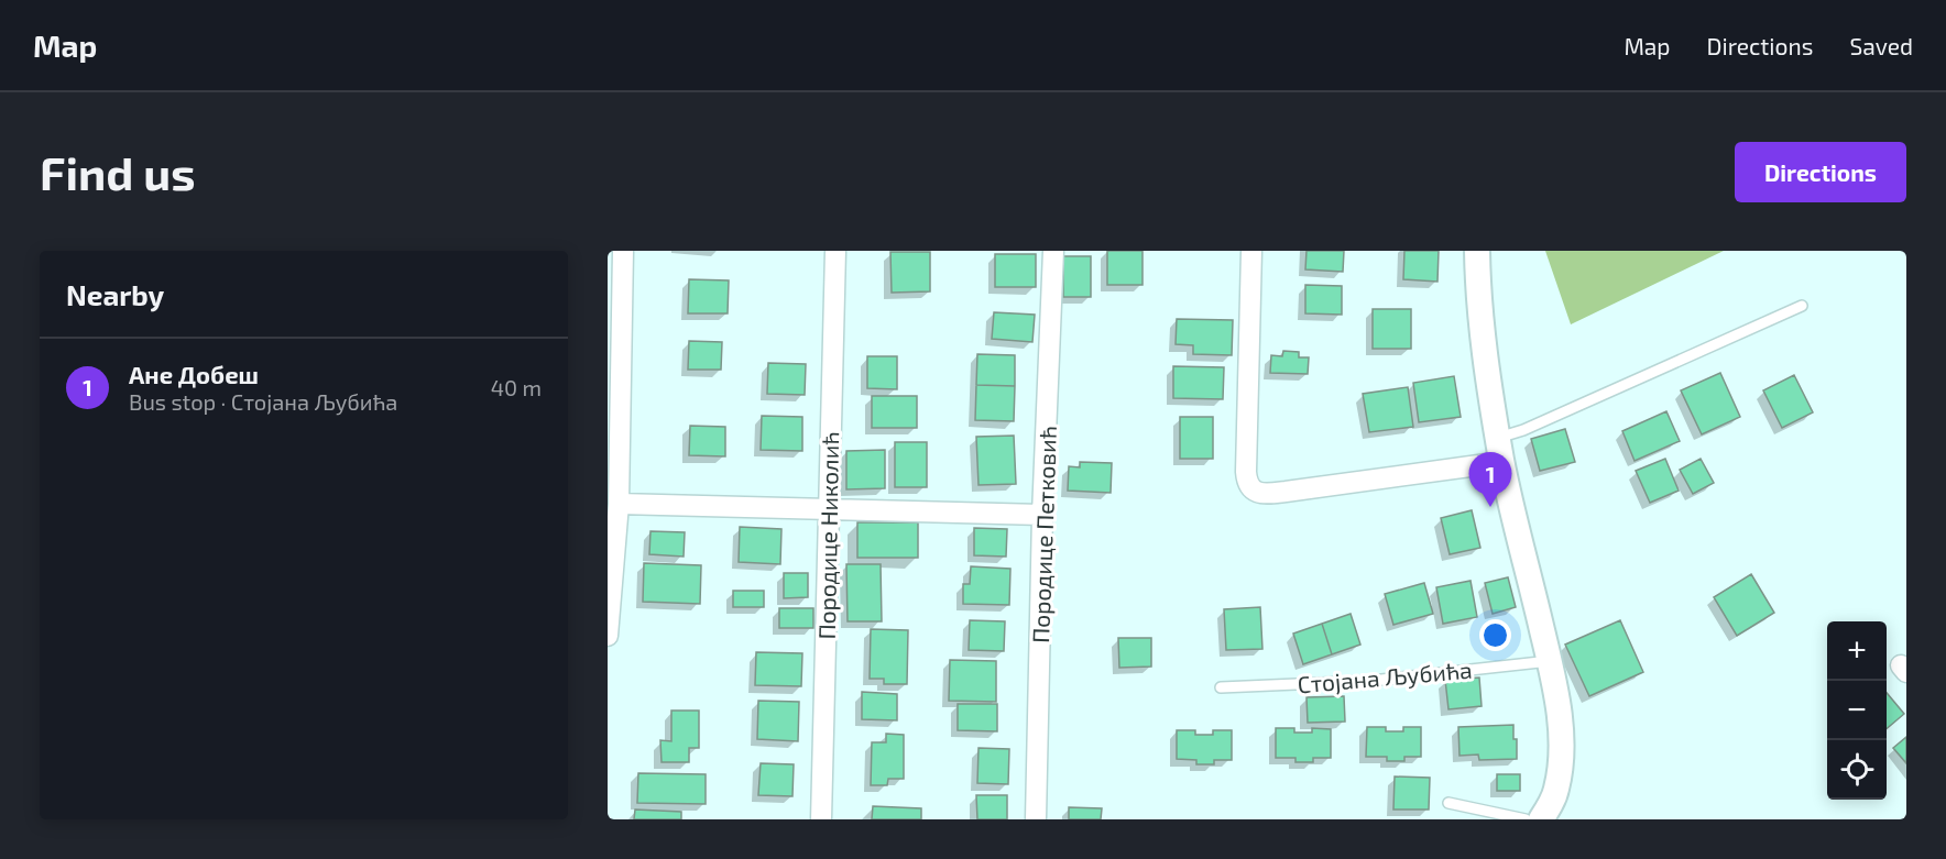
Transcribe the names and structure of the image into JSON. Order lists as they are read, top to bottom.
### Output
{
  "streets": {
    "street": ["Породице Петковић", "Породице Николић"],
    "lane": ["Стојана Љубића"]
  },
  "page": {
    "header": "Map",
    "nav": ["Map", "Directions", "Saved"],
    "buttons": "Directions",
    "title": "Find us",
    "heading": "Nearby",
    "list": [
      {
        "mark": "1",
        "name": "Ане Добеш",
        "note": "Bus stop · Стојана Љубића",
        "value": "40 m"
      }
    ],
    "pins": "1",
    "map_buttons": ["+", "−"]
  }
}
